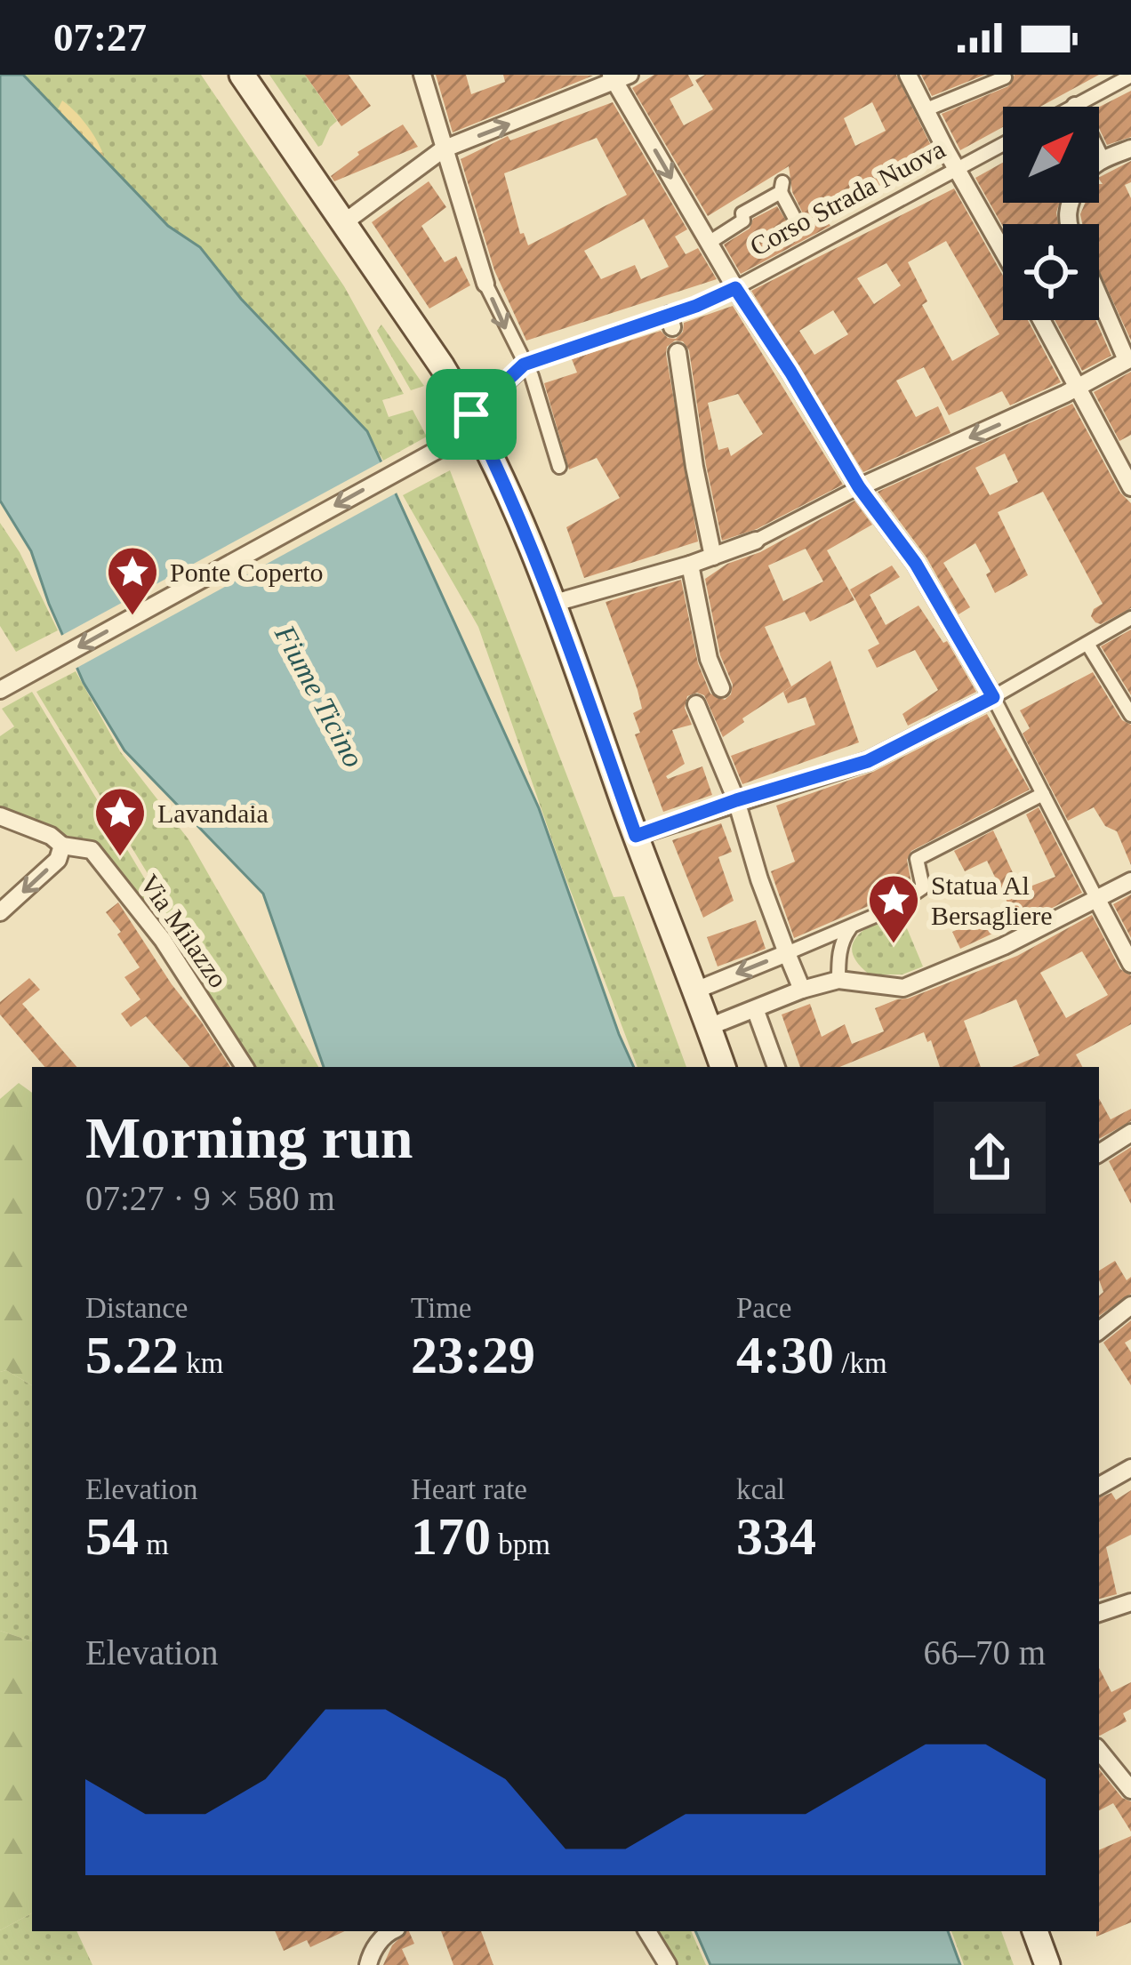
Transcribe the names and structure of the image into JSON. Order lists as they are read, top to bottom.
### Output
{
  "streets": {
    "street": ["Corso Strada Nuova", "Via Milazzo"]
  },
  "water": ["Fiume Ticino"],
  "places": {
    "place": ["Ponte Coperto", "Lavandaia", "Statua Al Bersagliere"]
  },
  "north": "top right",
  "page": {
    "status": "07:27",
    "heading": ["Morning run", "07:27 · 9 × 580 m"],
    "stats": [
      ["Distance", "5.22 km"],
      ["Time", "23:29"],
      ["Pace", "4:30 /km"],
      ["Elevation", "54 m"],
      ["Heart rate", "170 bpm"],
      ["kcal", "334"]
    ],
    "chart": ["Elevation", "66–70 m"]
  }
}
